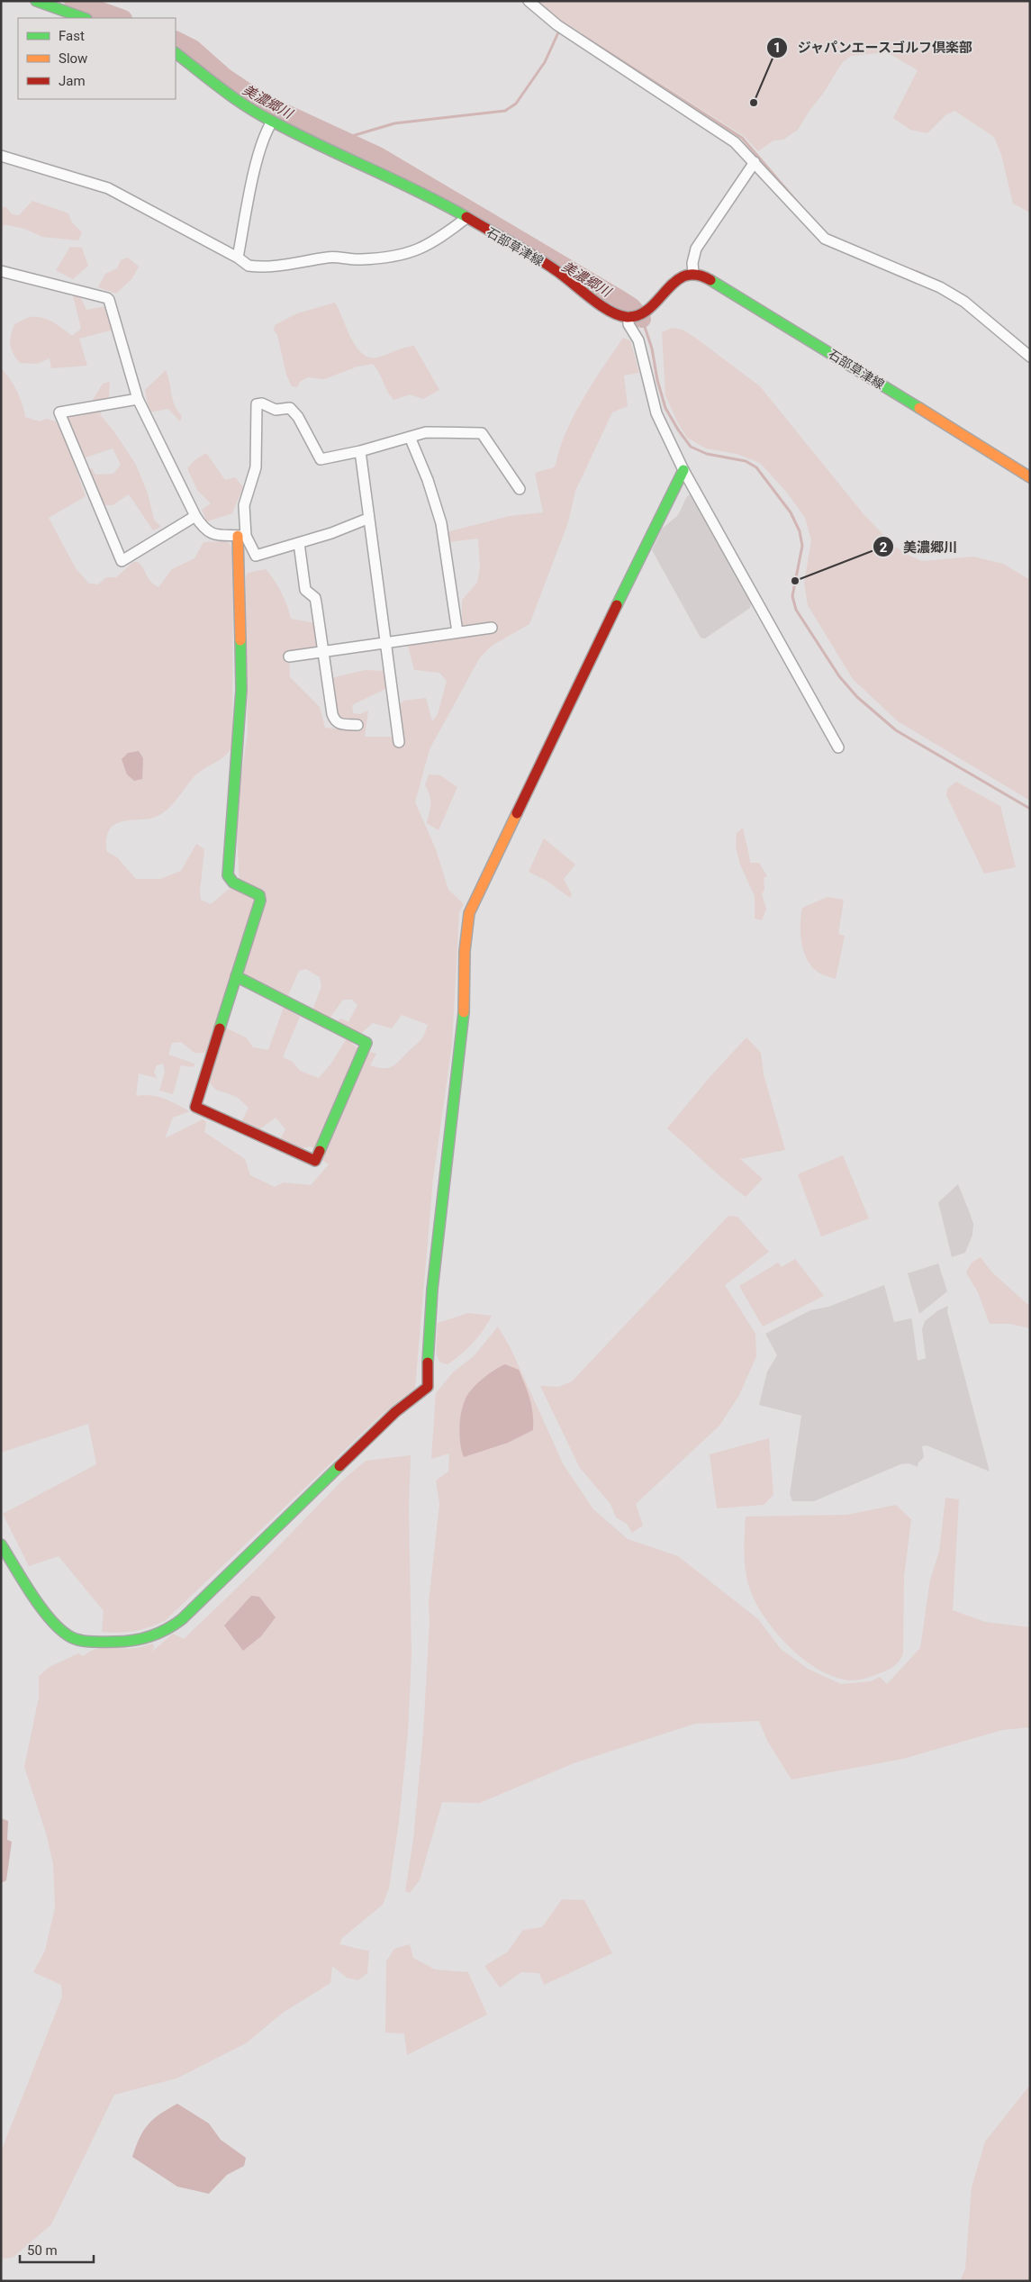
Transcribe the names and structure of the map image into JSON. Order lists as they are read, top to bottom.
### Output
{
  "streets": {
    "street": ["石部草津線"]
  },
  "water": ["美濃郷川"],
  "places": ["ジャパンエースゴルフ倶楽部", "美濃郷川"],
  "legend": ["Fast", "Slow", "Jam"],
  "scale_bar": "50 m"
}
